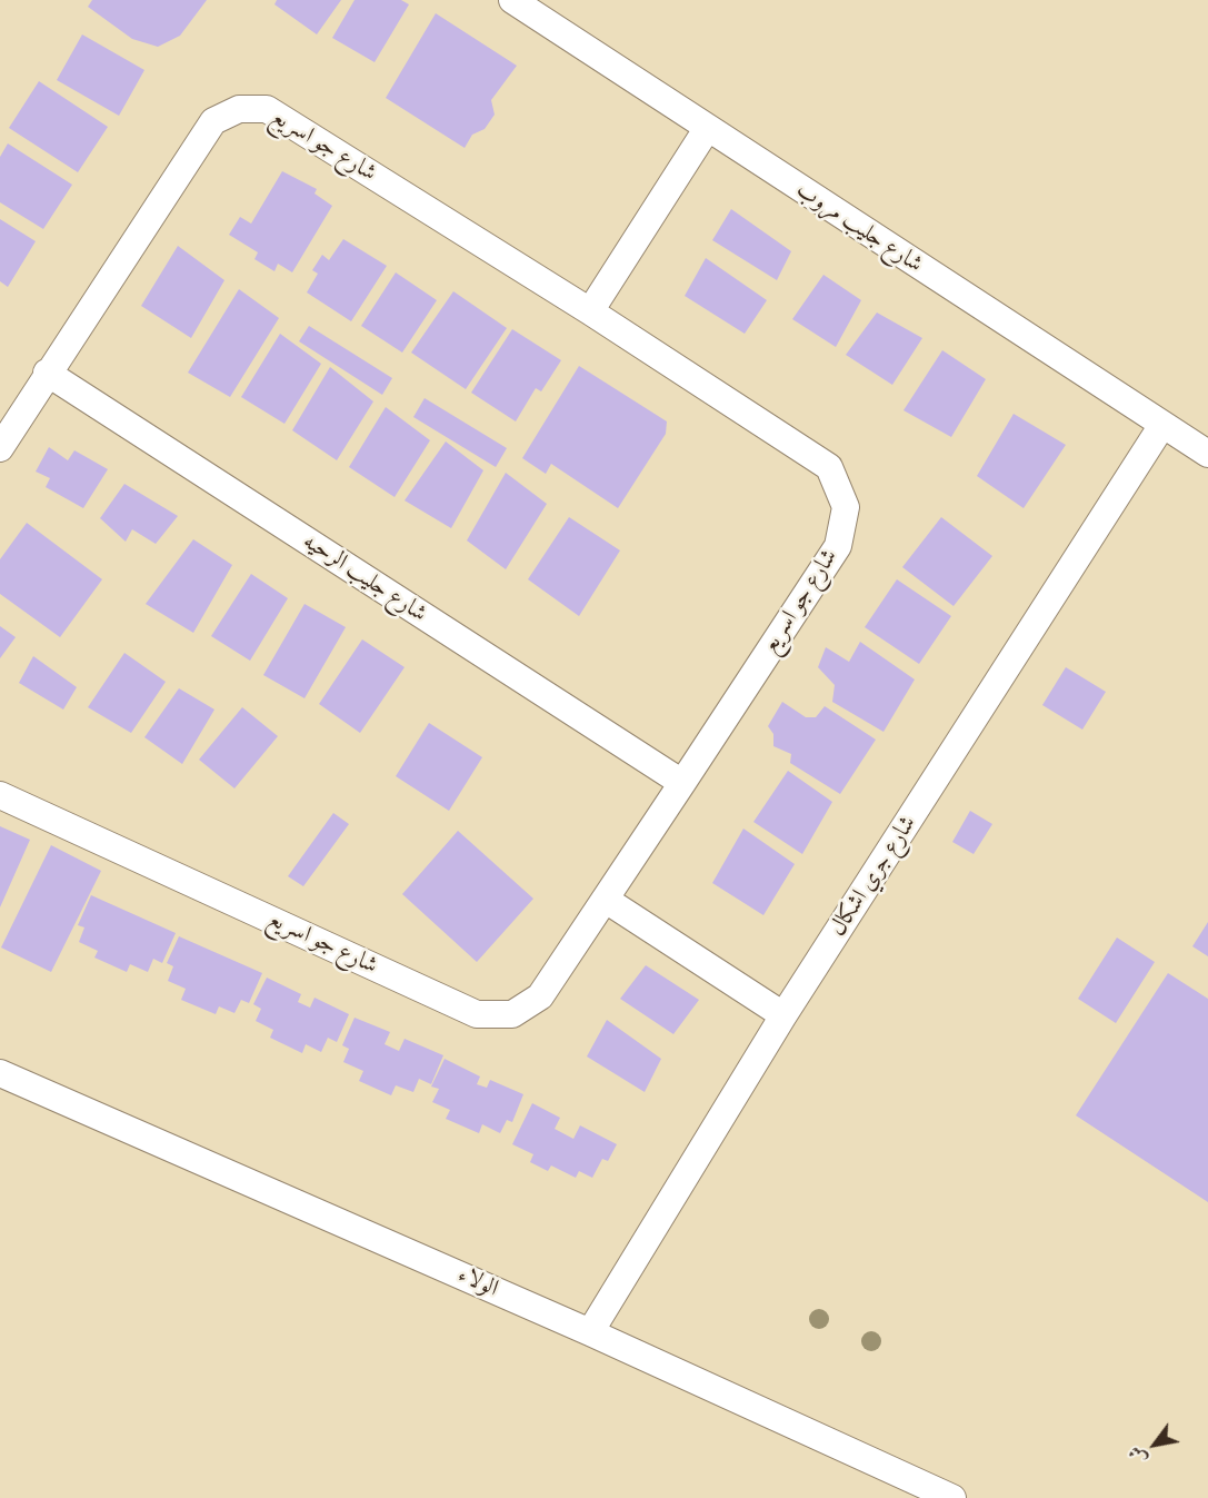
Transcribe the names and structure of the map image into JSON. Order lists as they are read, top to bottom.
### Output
{
  "streets": {
    "street": [
      "شارع جو اسريع",
      "شارع جليب مروب",
      "شارع جليب الرحيه",
      "شارع جري اشكال",
      "الولاء"
    ]
  },
  "crossings": [
    ["شارع جو اسريع", "شارع جليب الرحيه"],
    ["شارع جليب مروب", "شارع جري اشكال"],
    ["شارع جري اشكال", "الولاء"]
  ],
  "north": "bottom left"
}
